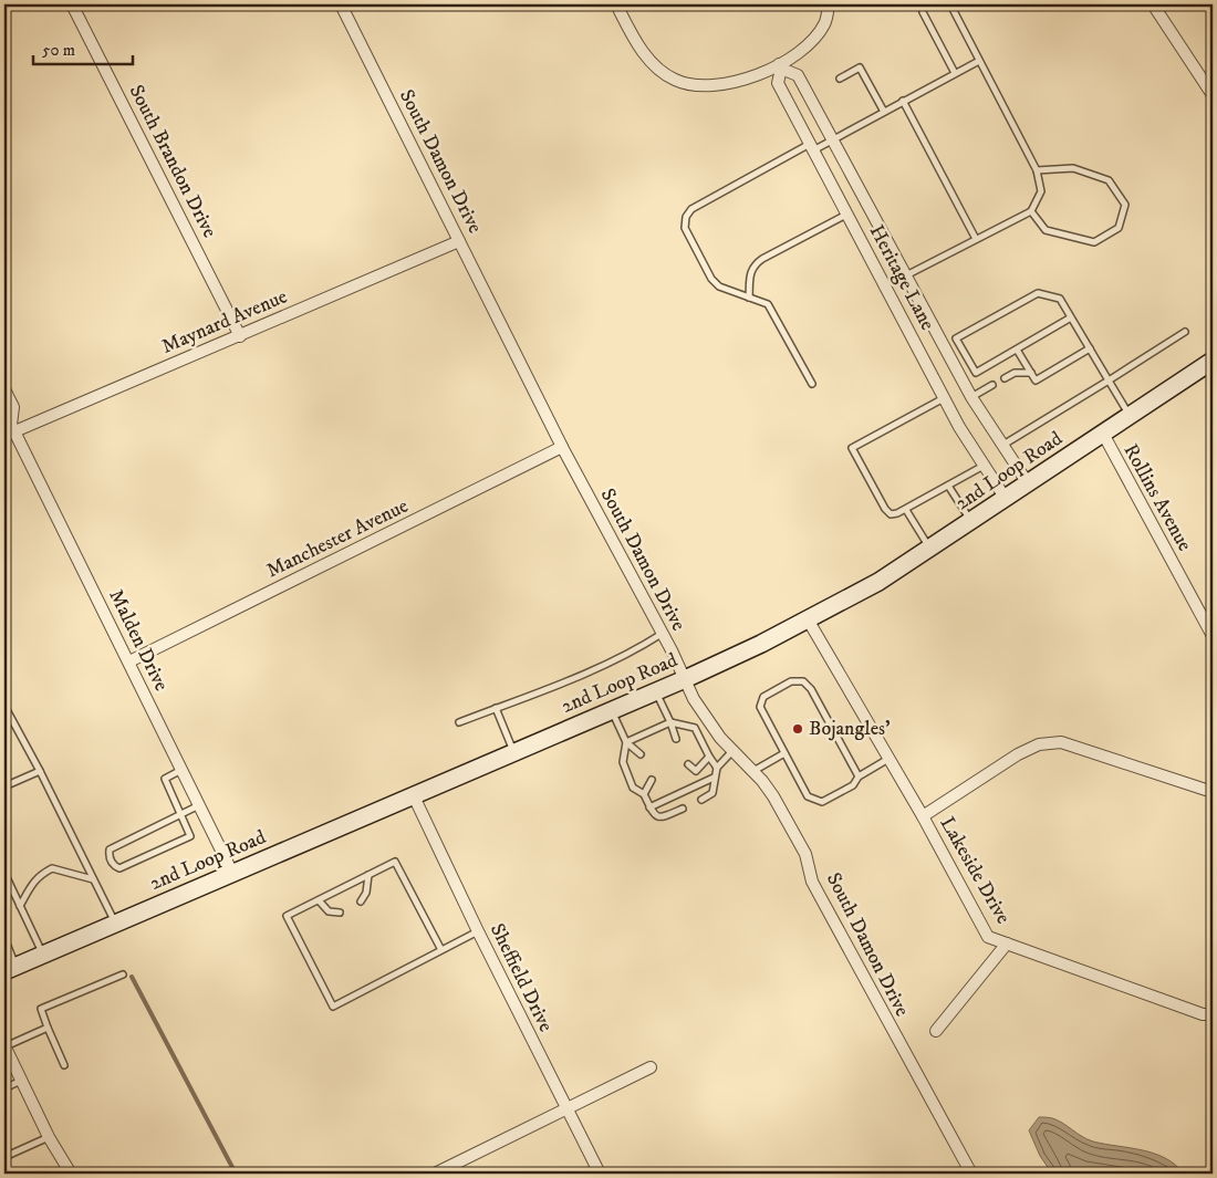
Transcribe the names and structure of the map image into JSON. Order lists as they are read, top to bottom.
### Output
{
  "streets": {
    "main road": ["2nd Loop Road"],
    "street": [
      "South Brandon Drive",
      "South Damon Drive",
      "Heritage Lane",
      "Maynard Avenue",
      "Rollins Avenue",
      "Manchester Avenue",
      "Malden Drive",
      "Lakeside Drive",
      "Sheffield Drive"
    ]
  },
  "crossings": [
    ["South Brandon Drive", "Maynard Avenue"],
    ["South Damon Drive", "Maynard Avenue"],
    ["South Damon Drive", "2nd Loop Road"],
    ["South Damon Drive", "Manchester Avenue"],
    ["Heritage Lane", "2nd Loop Road"],
    ["Maynard Avenue", "Malden Drive"],
    ["2nd Loop Road", "Rollins Avenue"],
    ["2nd Loop Road", "Malden Drive"],
    ["2nd Loop Road", "Lakeside Drive"],
    ["2nd Loop Road", "Sheffield Drive"],
    ["Manchester Avenue", "Malden Drive"]
  ],
  "places": ["Bojangles'"],
  "scale_bar": "50 m"
}
